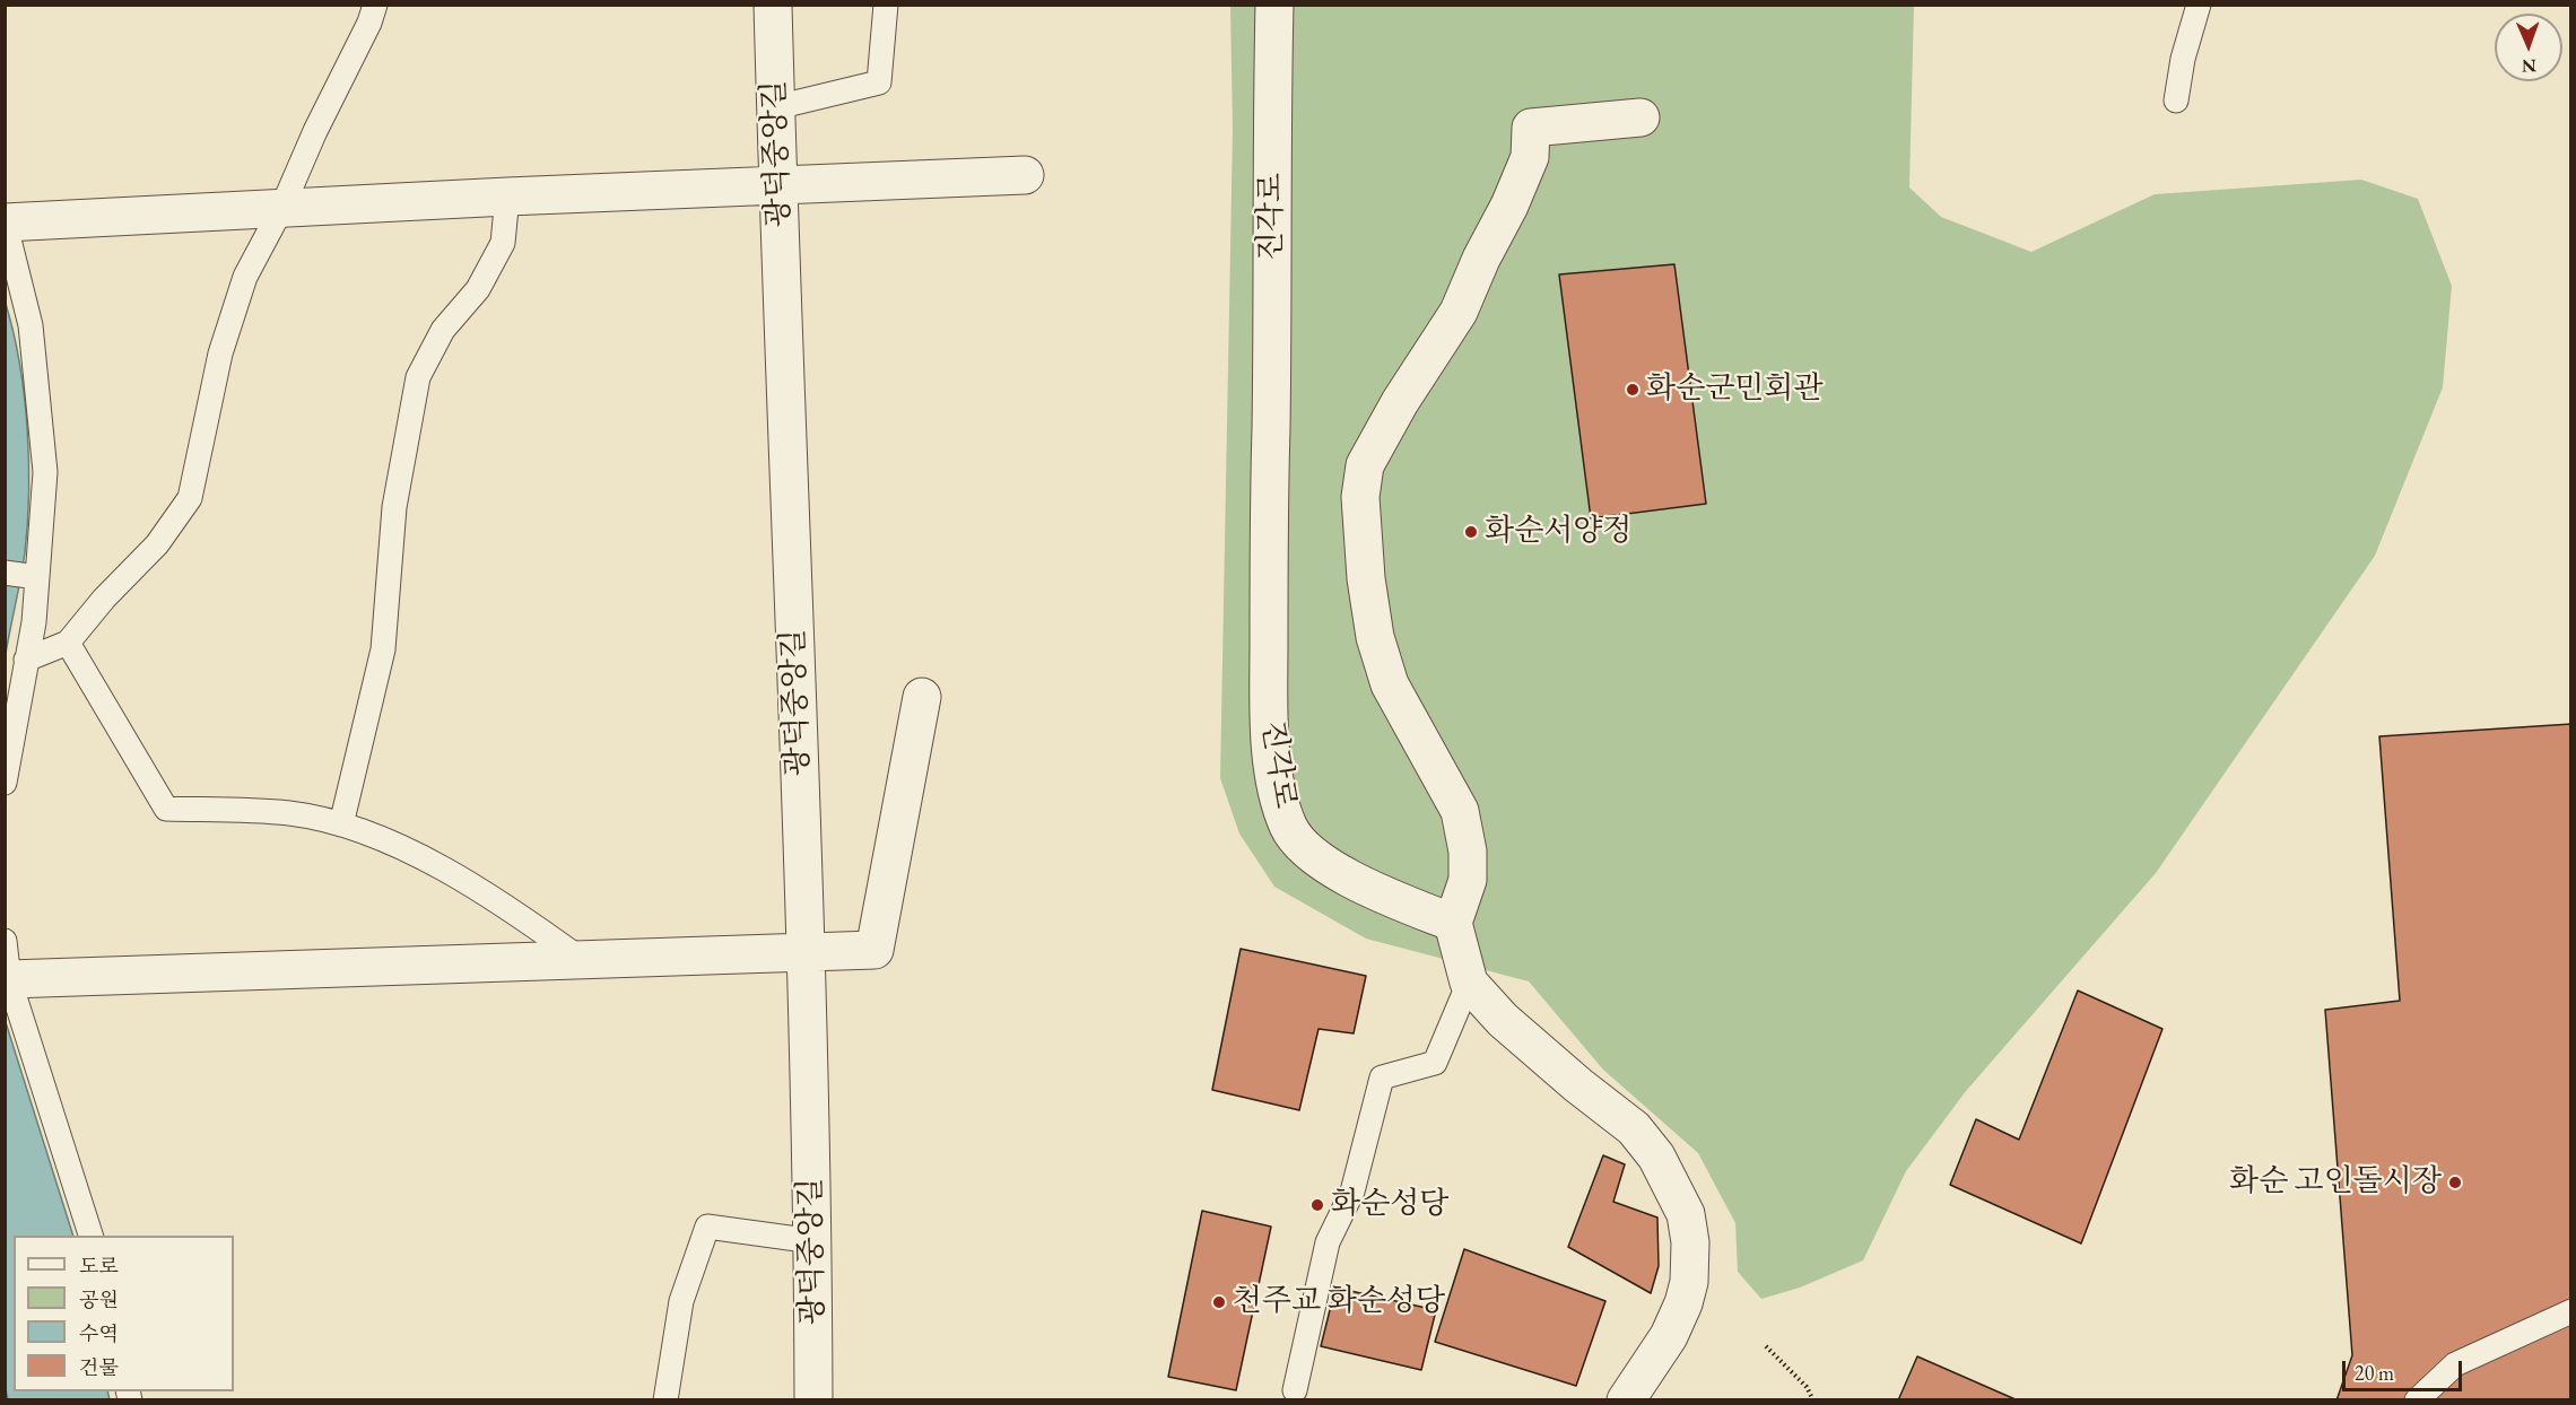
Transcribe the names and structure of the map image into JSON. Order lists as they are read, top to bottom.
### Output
{
  "streets": {
    "street": ["광덕중앙길", "진각로"]
  },
  "places": [
    "화순군민회관",
    "화순서양정",
    "화순 고인돌시장",
    "화순성당",
    "천주교 화순성당"
  ],
  "legend": [
    "도로",
    "공원",
    "수역",
    "건물"
  ],
  "scale_bar": "20 m",
  "north": "bottom"
}
